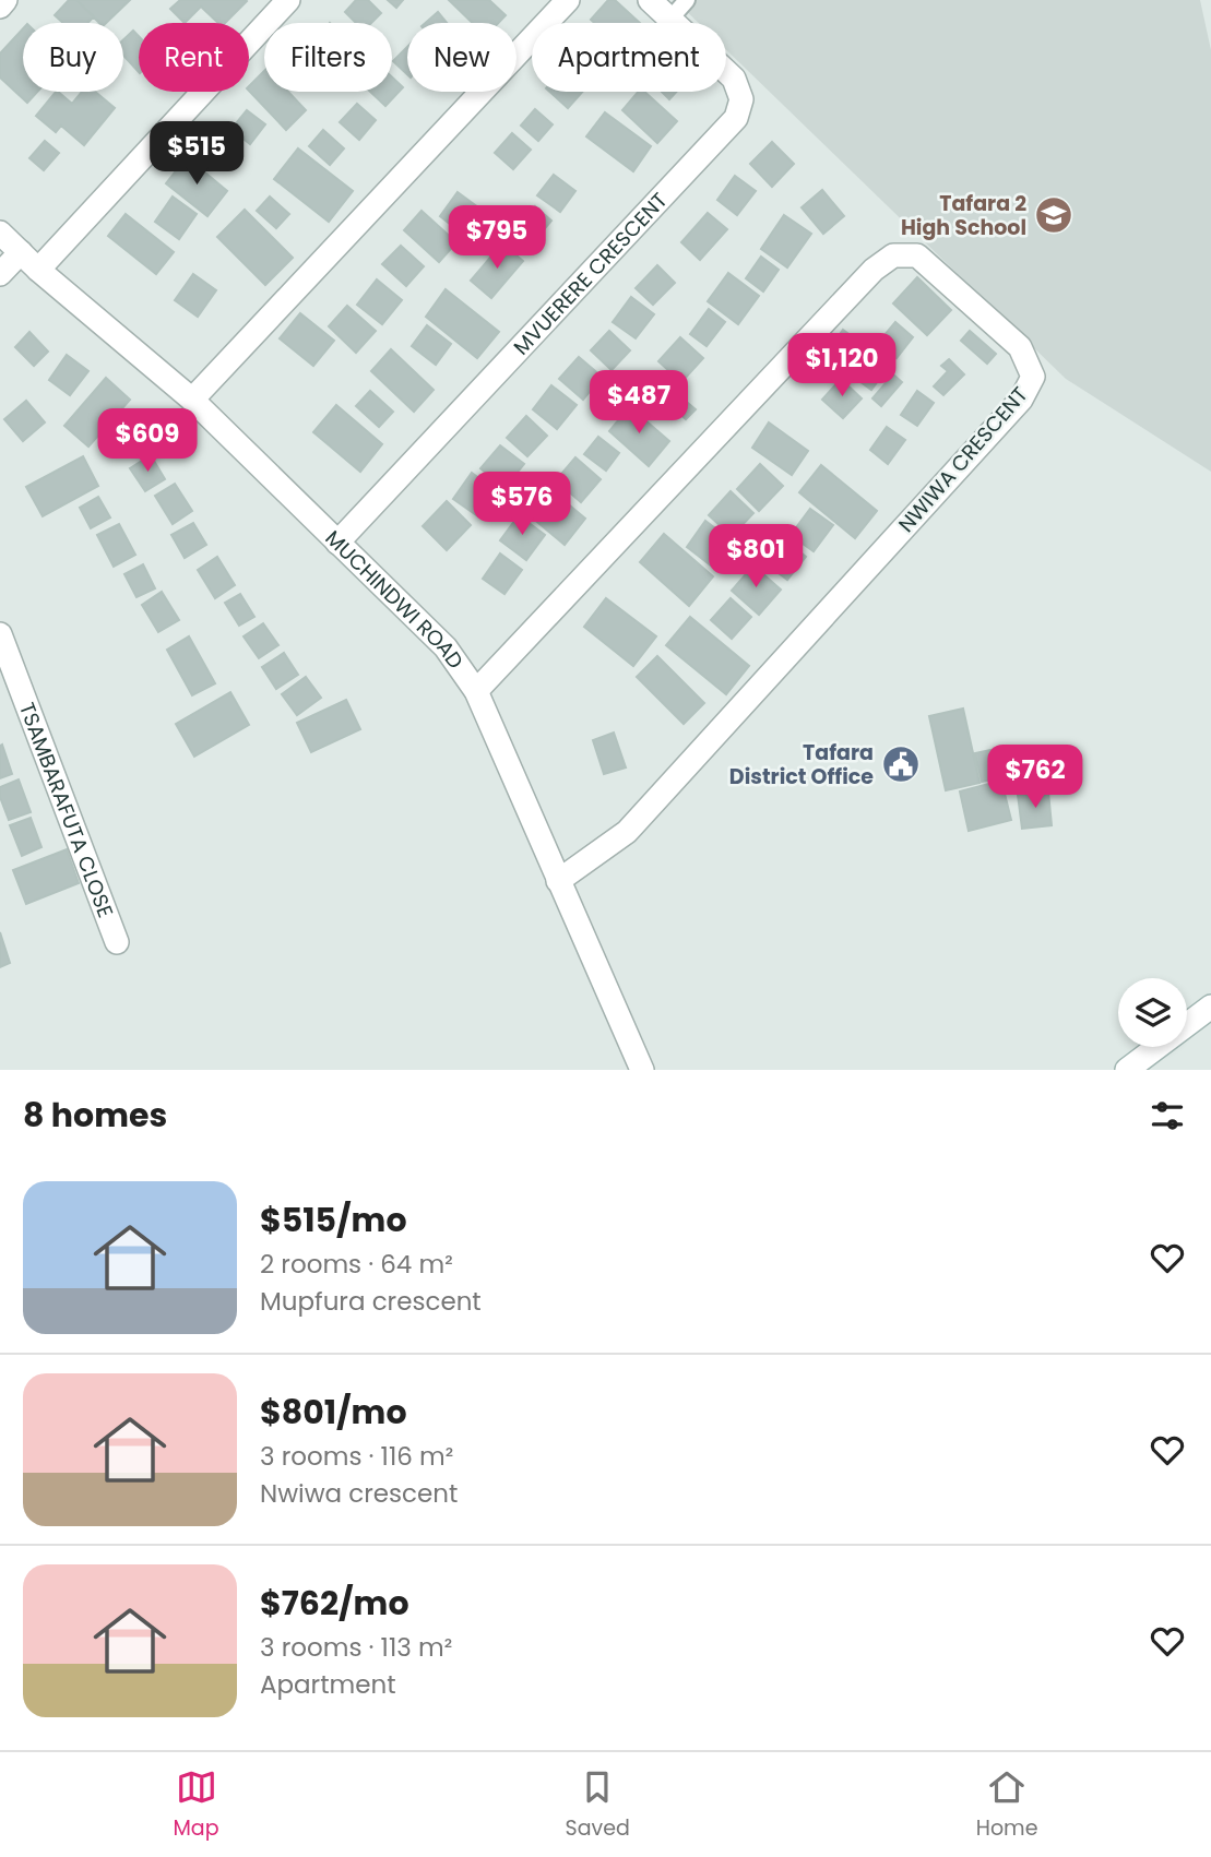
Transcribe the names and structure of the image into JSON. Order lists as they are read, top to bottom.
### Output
{
  "streets": {
    "street": [
      "MVUERERE CRESCENT",
      "NWIWA CRESCENT",
      "MUCHINDWI ROAD",
      "TSAMBARAFUTA CLOSE"
    ]
  },
  "crossings": [
    ["MVUERERE CRESCENT", "MUCHINDWI ROAD"],
    ["NWIWA CRESCENT", "MUCHINDWI ROAD"]
  ],
  "places": {
    "school or university": ["Tafara 2 High School"],
    "public building": ["Tafara District Office"]
  },
  "page": {
    "chip": [
      "Buy",
      "Rent",
      "Filters",
      "New",
      "Apartment"
    ],
    "price": [
      "$515",
      "$795",
      "$1,120",
      "$487",
      "$609",
      "$576",
      "$801",
      "$762"
    ],
    "heading": "8 homes",
    "list": [
      {
        "name": "$515/mo",
        "note": "2 rooms · 64 m² · Mupfura crescent"
      },
      {
        "name": "$801/mo",
        "note": "3 rooms · 116 m² · Nwiwa crescent"
      },
      {
        "name": "$762/mo",
        "note": "3 rooms · 113 m² · Apartment"
      }
    ],
    "tabs": ["Map", "Saved", "Home"]
  }
}
